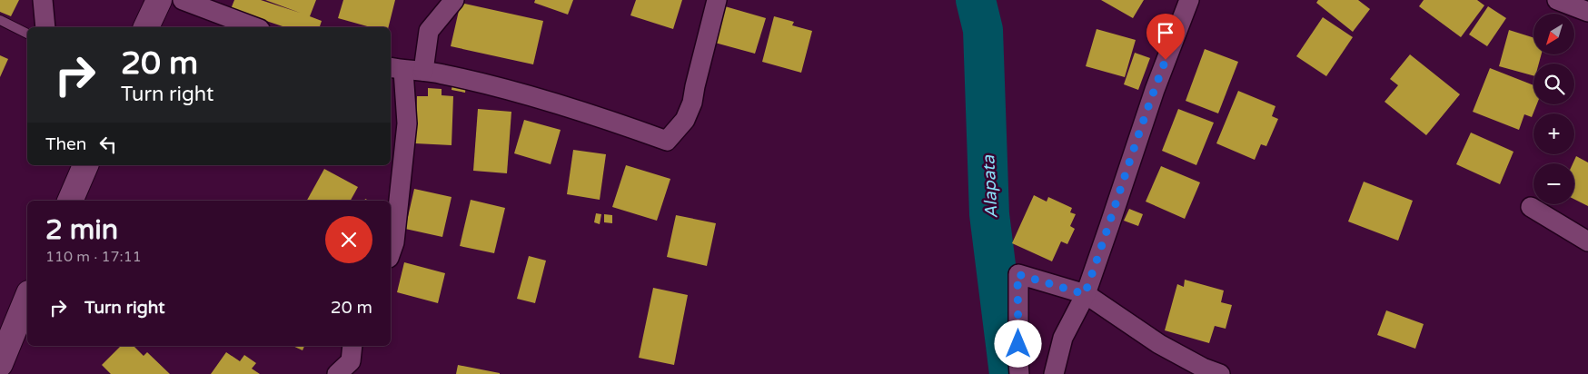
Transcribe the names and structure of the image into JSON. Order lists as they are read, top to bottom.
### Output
{
  "water": ["Alapata"],
  "north": "bottom left",
  "page": {
    "map_buttons": ["+", "−"],
    "turn": ["20 m", "Turn right"],
    "then": "Then",
    "heading": ["2 min", "110 m · 17:11"],
    "list": [
      {
        "name": "Turn right",
        "value": "20 m"
      }
    ]
  }
}
